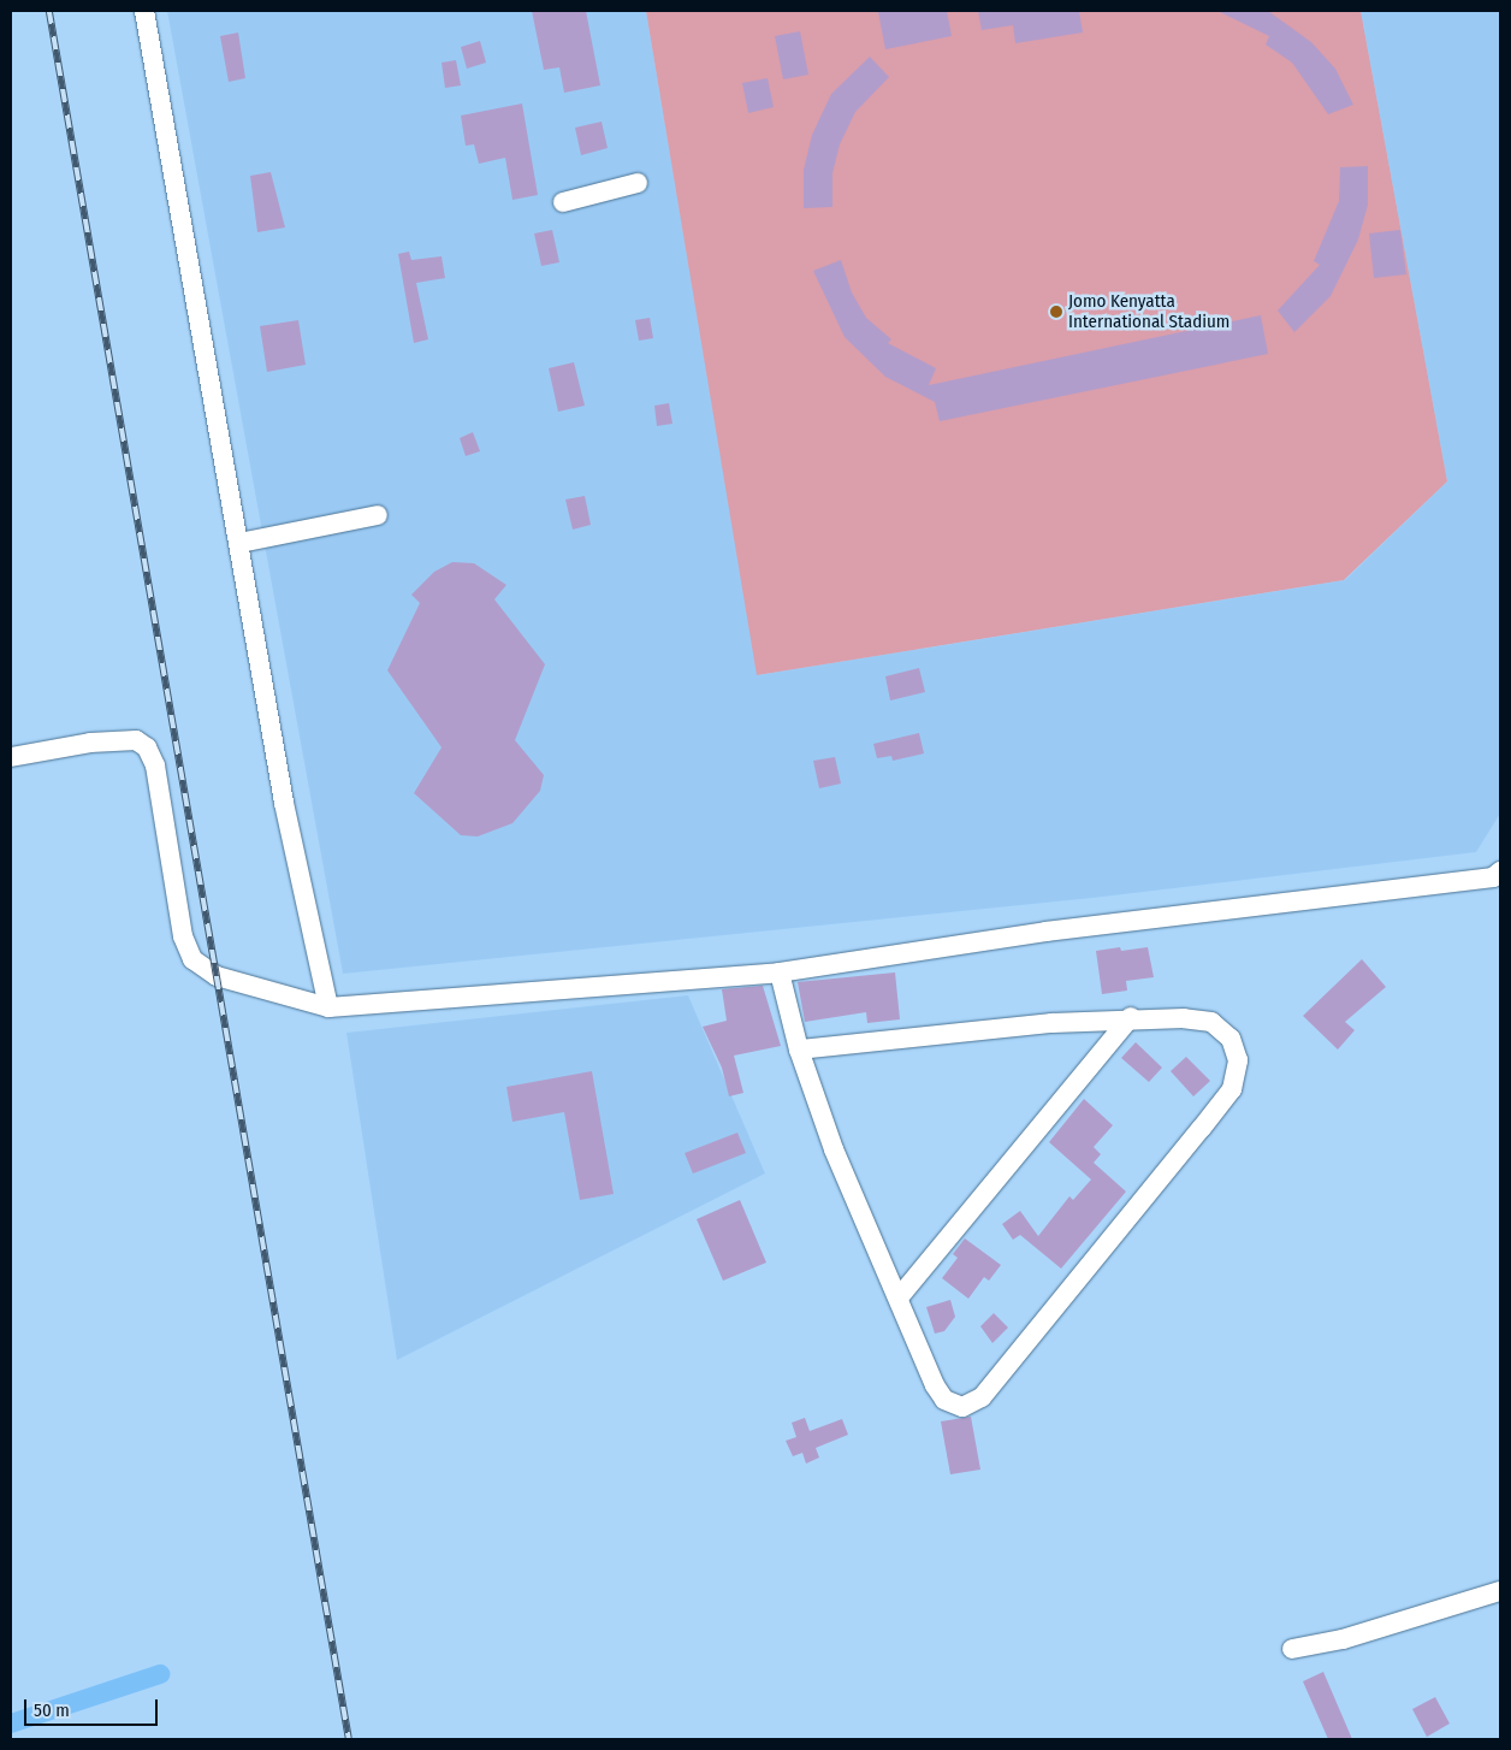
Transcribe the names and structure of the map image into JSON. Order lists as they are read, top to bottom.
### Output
{
  "places": ["Jomo Kenyatta International Stadium"],
  "scale_bar": "50 m"
}
